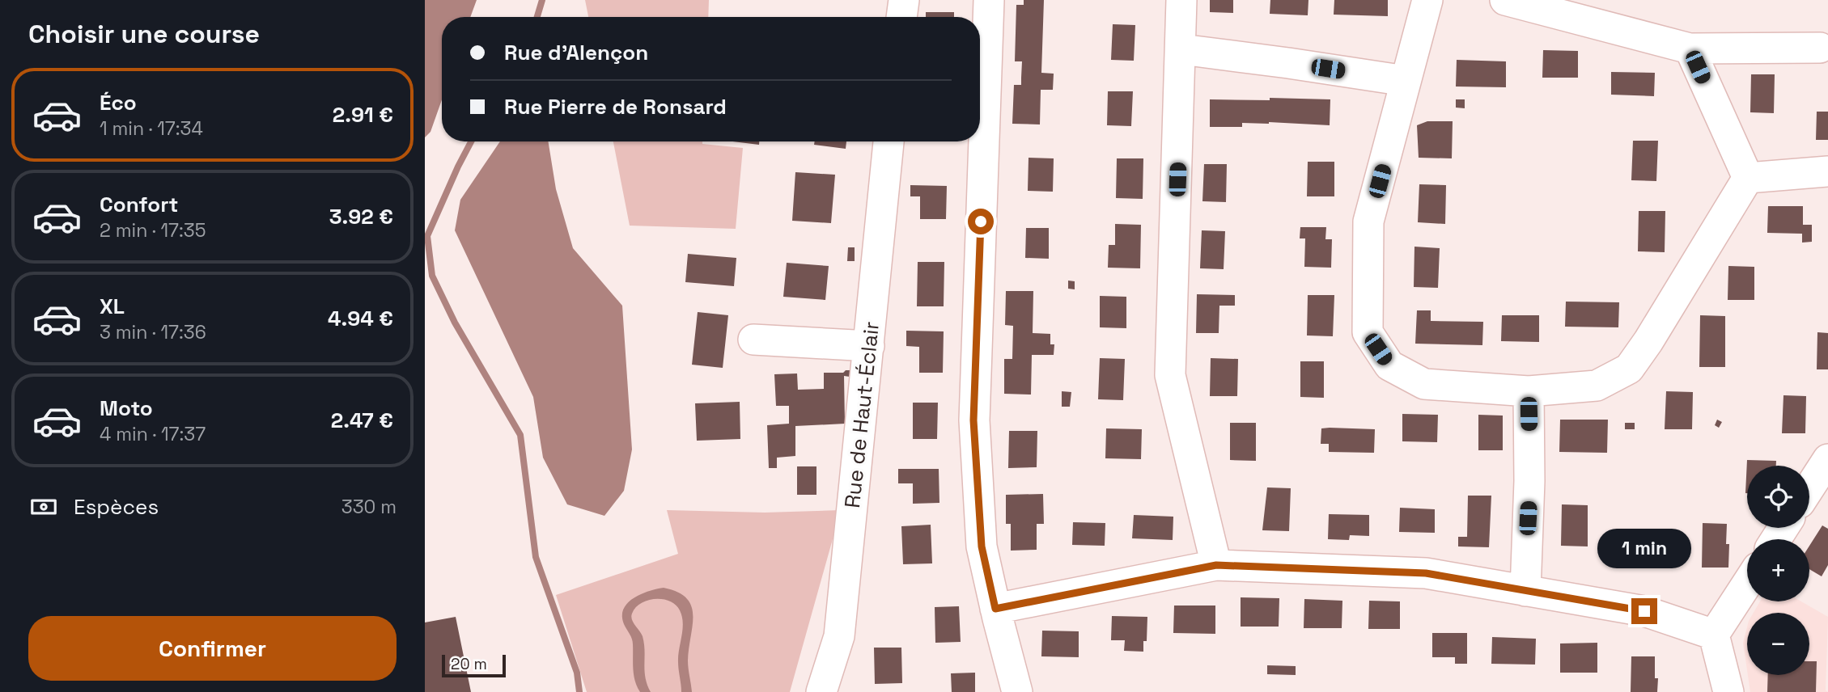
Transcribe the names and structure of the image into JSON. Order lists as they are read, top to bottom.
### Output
{
  "streets": {
    "street": ["Rue de Haut-Éclair"]
  },
  "scale_bar": "20 m",
  "page": {
    "heading": "Choisir une course",
    "banner": ["Rue d'Alençon", "Rue Pierre de Ronsard"],
    "list": [
      {
        "name": "Éco",
        "note": "1 min · 17:34",
        "value": "2.91 €"
      },
      {
        "name": "Confort",
        "note": "2 min · 17:35",
        "value": "3.92 €"
      },
      {
        "name": "XL",
        "note": "3 min · 17:36",
        "value": "4.94 €"
      },
      {
        "name": "Moto",
        "note": "4 min · 17:37",
        "value": "2.47 €"
      }
    ],
    "map_buttons": ["+", "−"],
    "pay": ["Espèces", "330 m"],
    "bubble": "1 min",
    "buttons": "Confirmer",
    "scale": "20 m"
  }
}
